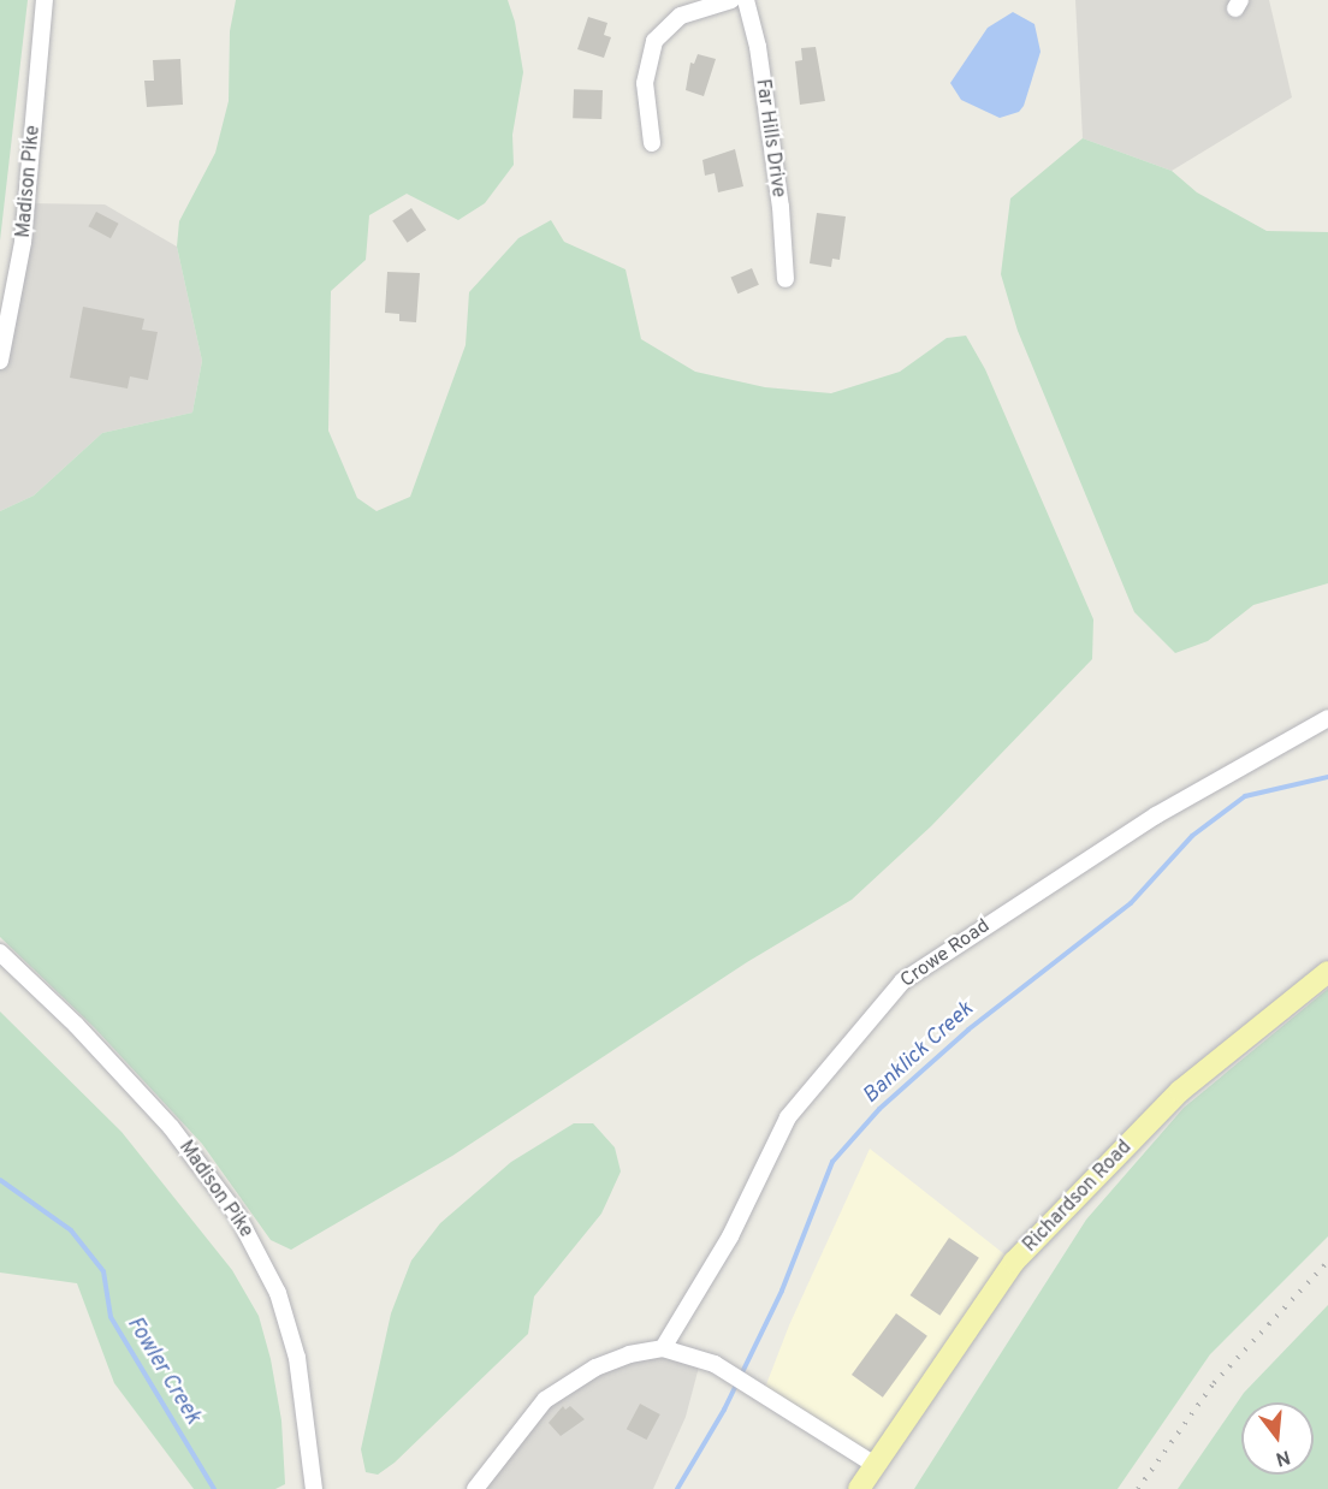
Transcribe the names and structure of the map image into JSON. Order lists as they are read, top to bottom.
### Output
{
  "streets": {
    "main road": ["Richardson Road"],
    "street": ["Far Hills Drive", "Madison Pike", "Crowe Road"]
  },
  "water": ["Banklick Creek", "Fowler Creek"],
  "north": "bottom"
}
